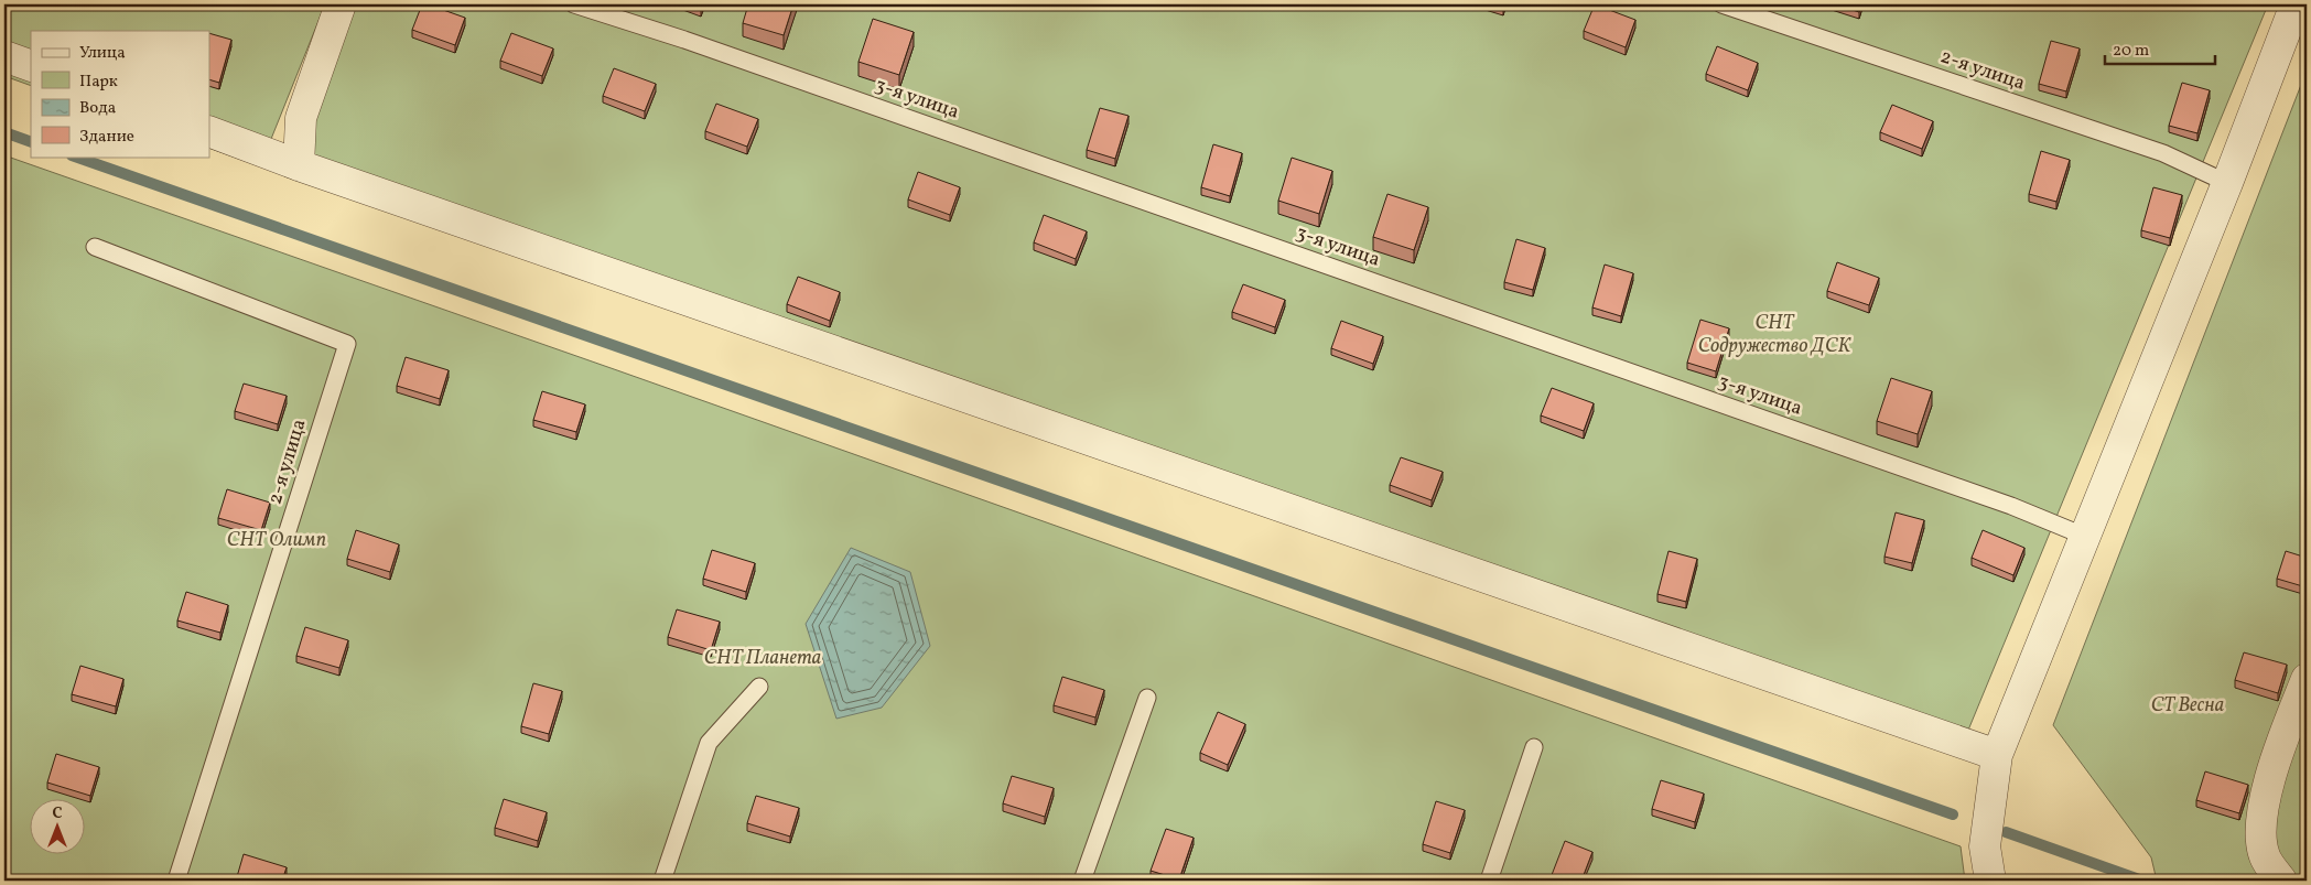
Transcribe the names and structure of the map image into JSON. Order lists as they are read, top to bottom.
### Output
{
  "streets": {
    "lane": ["2-я улица", "3-я улица"]
  },
  "parks": [
    "СНТ Содружество ДСК",
    "СНТ Олимп",
    "СНТ Планета",
    "СТ Весна"
  ],
  "legend": [
    "Улица",
    "Парк",
    "Вода",
    "Здание"
  ],
  "scale_bar": "20 m",
  "north": "top"
}
